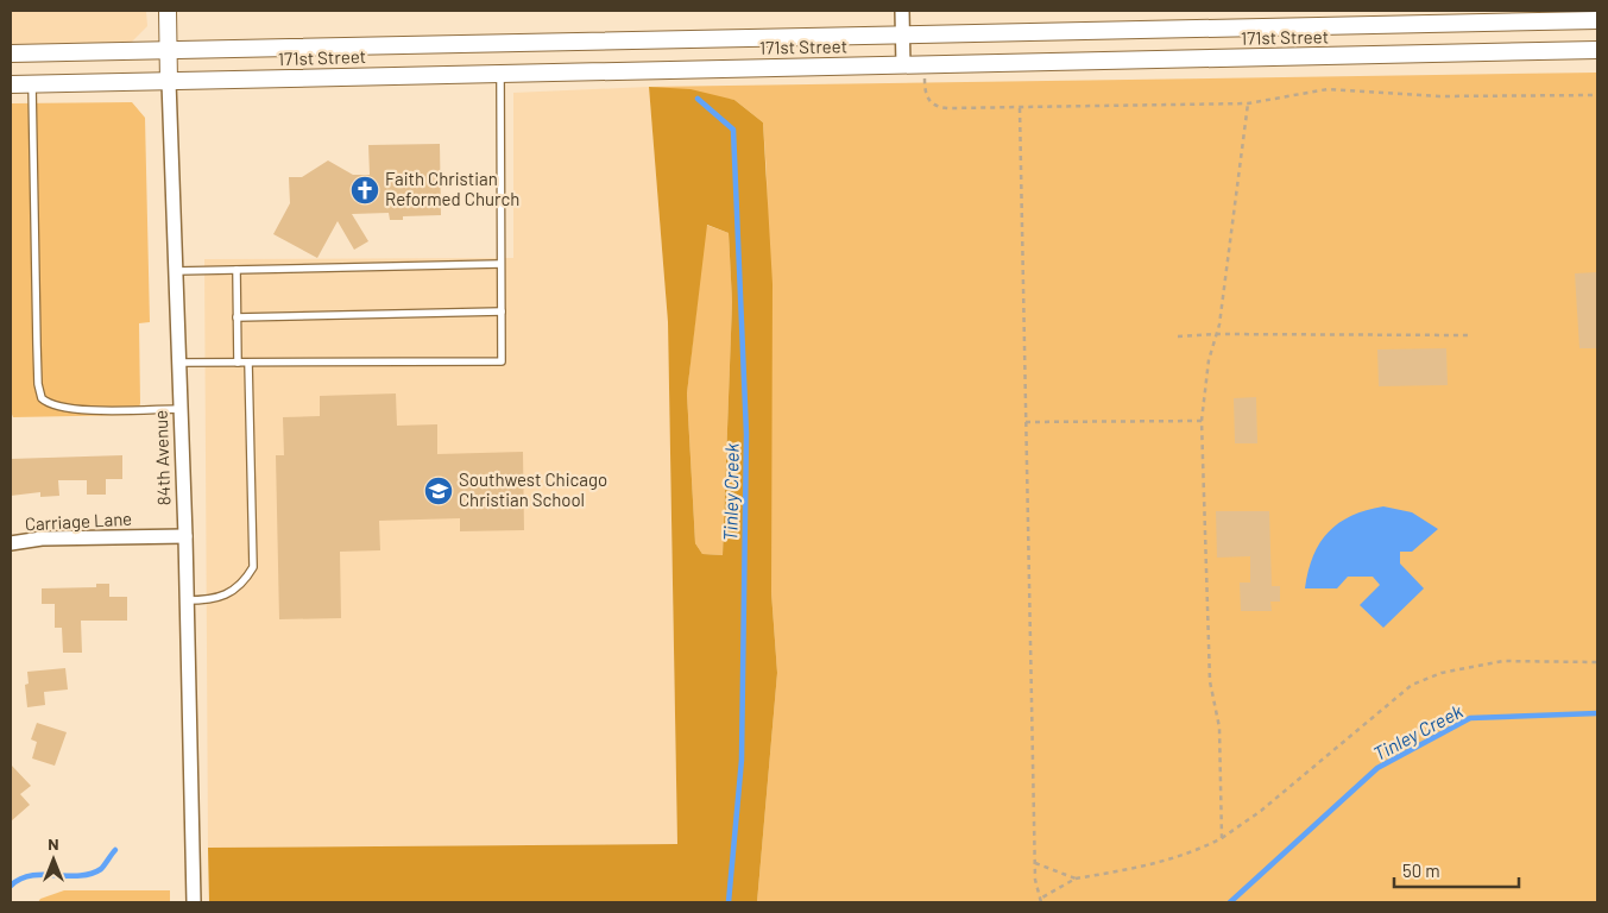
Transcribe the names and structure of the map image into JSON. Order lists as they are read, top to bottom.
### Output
{
  "streets": {
    "street": ["171st Street", "84th Avenue", "Carriage Lane"]
  },
  "crossings": [
    ["171st Street", "84th Avenue"],
    ["84th Avenue", "Carriage Lane"]
  ],
  "water": ["Tinley Creek"],
  "places": {
    "church": ["Faith Christian Reformed Church"],
    "school or university": ["Southwest Chicago Christian School"]
  },
  "scale_bar": "50 m",
  "north": "top"
}
